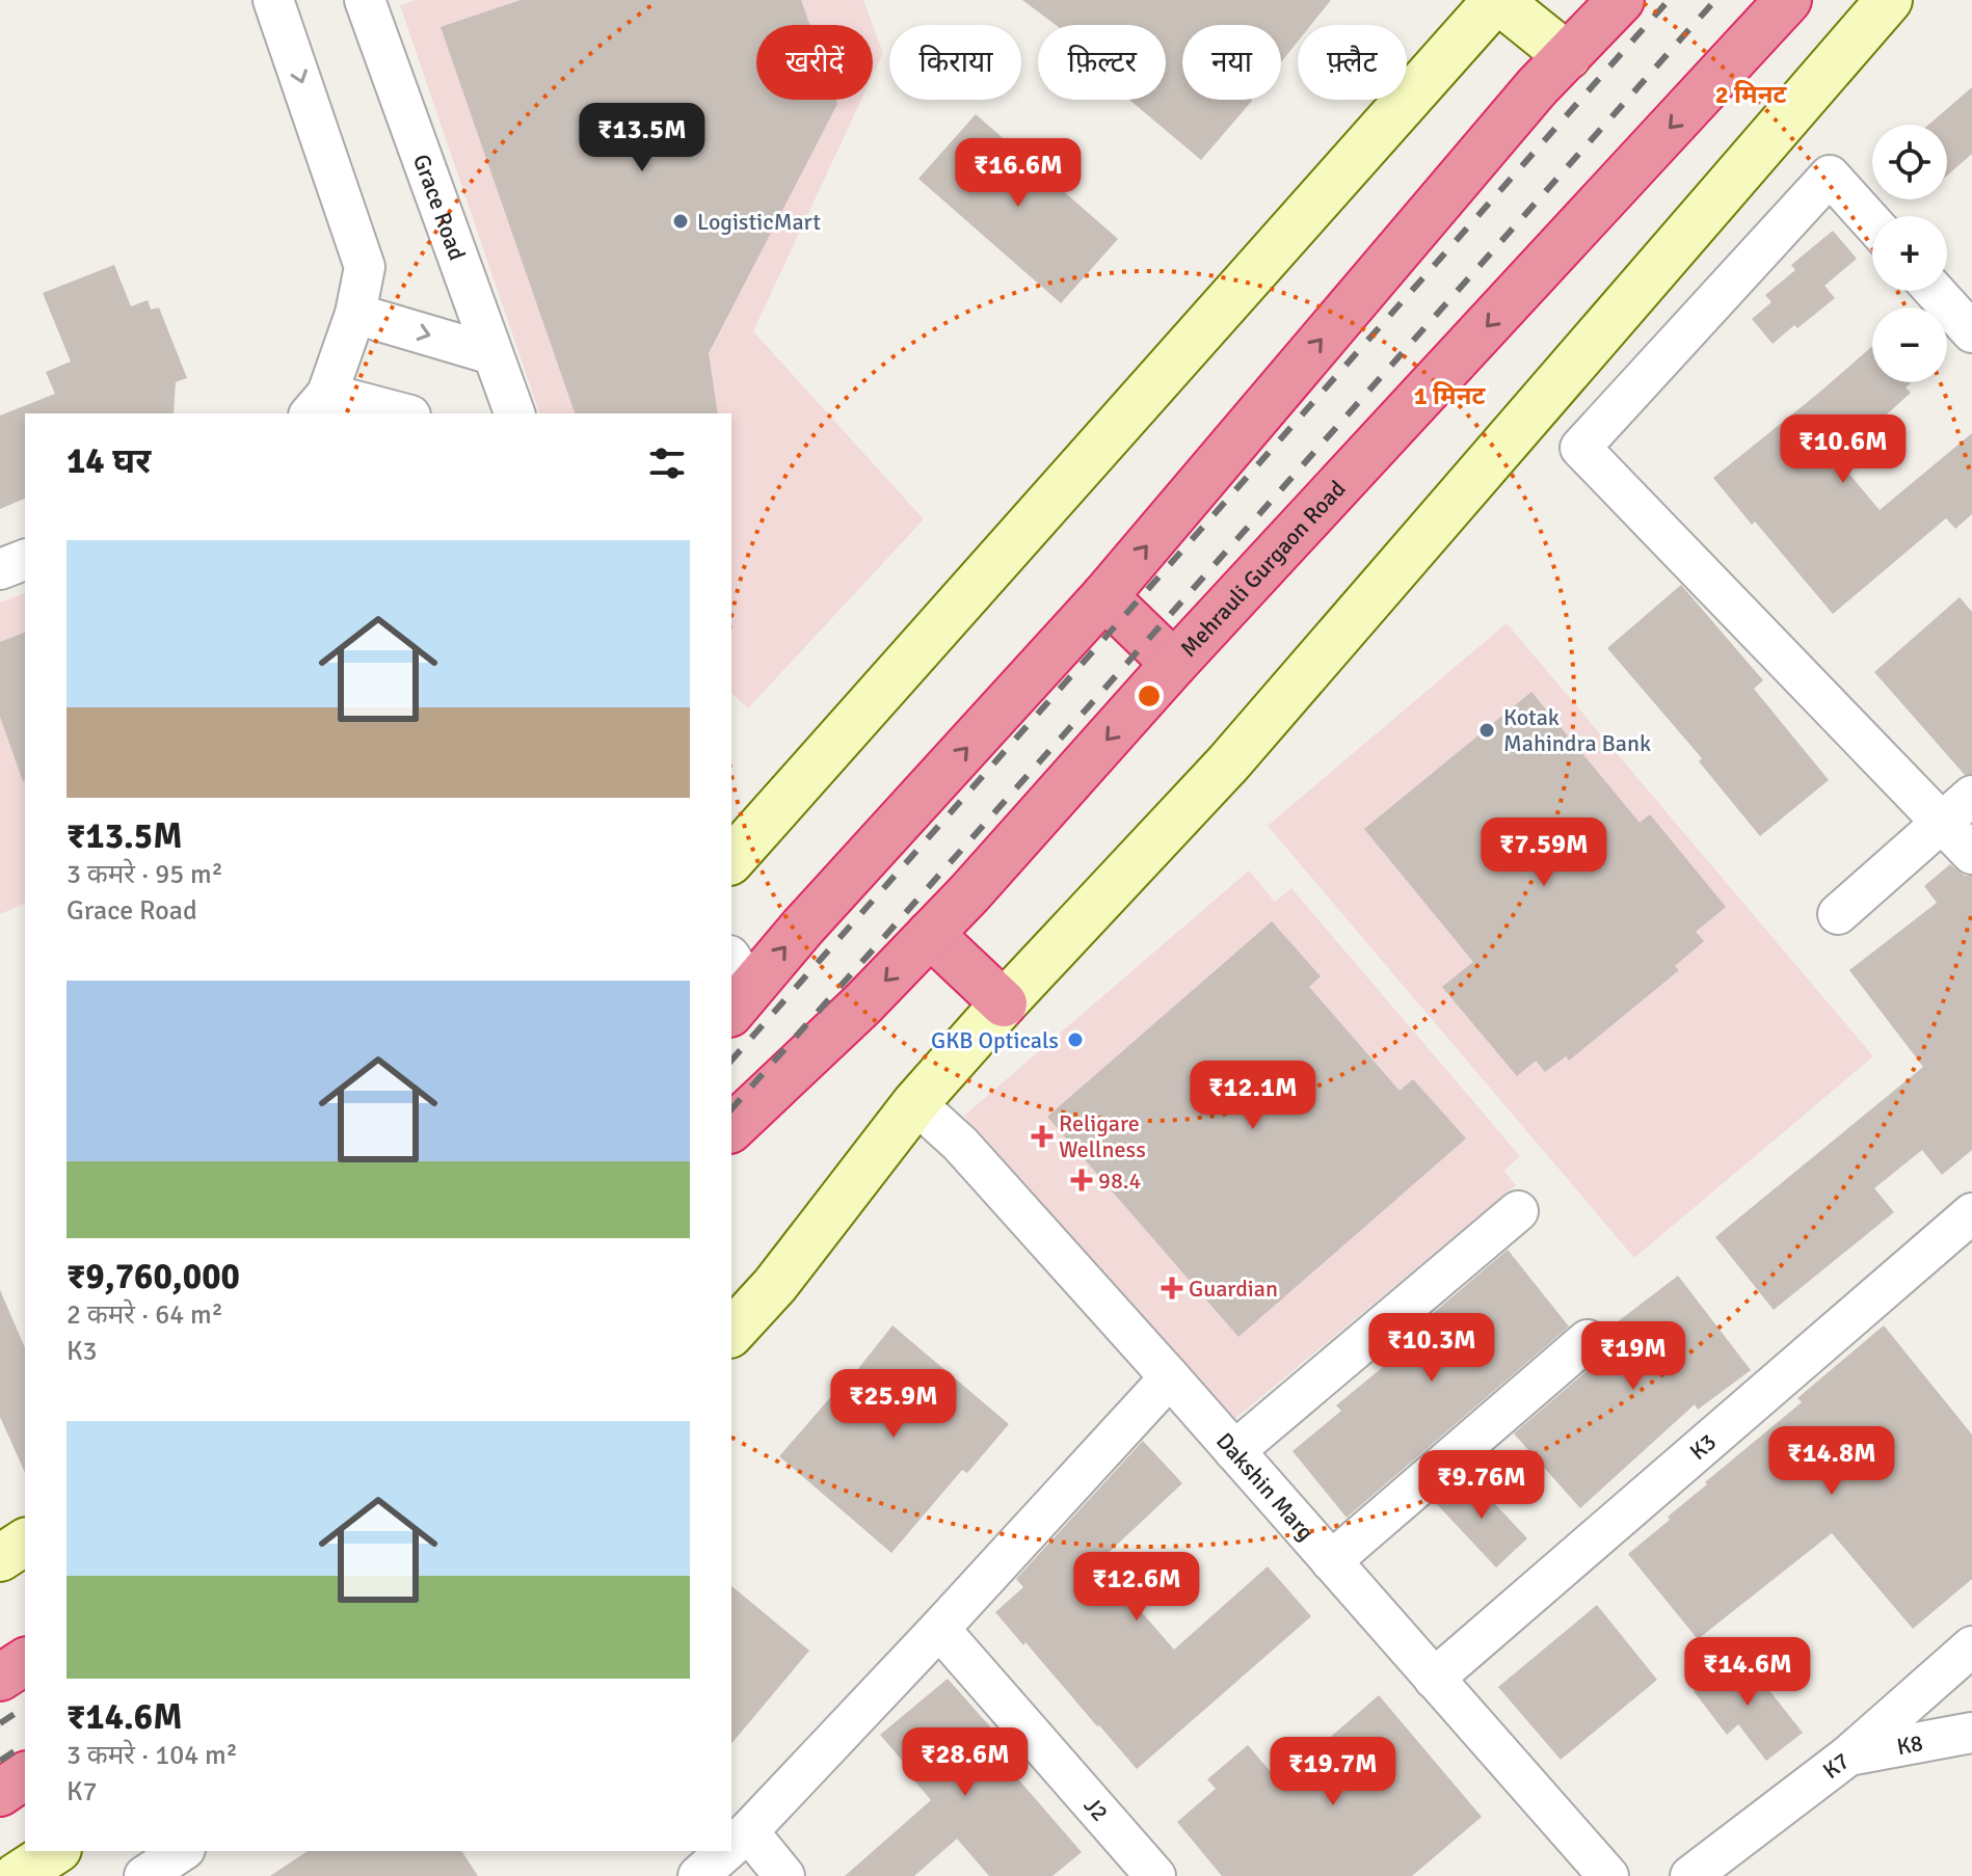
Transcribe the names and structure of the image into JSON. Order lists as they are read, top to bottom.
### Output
{
  "streets": {
    "highway": ["Mehrauli Gurgaon Road"],
    "street": [
      "Grace Road",
      "K3",
      "Dakshin Marg",
      "K8",
      "K7",
      "J2"
    ]
  },
  "crossings": [
    ["K3", "Dakshin Marg"],
    ["K8", "K7"]
  ],
  "places": {
    "other": ["LogisticMart", "Kotak Mahindra Bank", "GKB Opticals"],
    "health": ["Religare Wellness", "98.4", "Guardian"]
  },
  "page": {
    "chip": [
      "खरीदें",
      "किराया",
      "फ़िल्टर",
      "नया",
      "फ़्लैट"
    ],
    "price": [
      "₹13.5M",
      "₹16.6M",
      "₹10.6M",
      "₹7.59M",
      "₹12.1M",
      "₹10.3M",
      "₹19M",
      "₹25.9M",
      "₹14.8M",
      "₹9.76M",
      "₹12.6M",
      "₹14.6M",
      "₹28.6M",
      "₹19.7M"
    ],
    "map_buttons": ["+", "−"],
    "heading": "14 घर",
    "list": [
      {
        "name": "₹13.5M",
        "note": "3 कमरे · 95 m² · Grace Road"
      },
      {
        "name": "₹9,760,000",
        "note": "2 कमरे · 64 m² · K3"
      },
      {
        "name": "₹14.6M",
        "note": "3 कमरे · 104 m² · K7"
      }
    ]
  },
  "rings": ["2 मिनट", "1 मिनट"]
}
